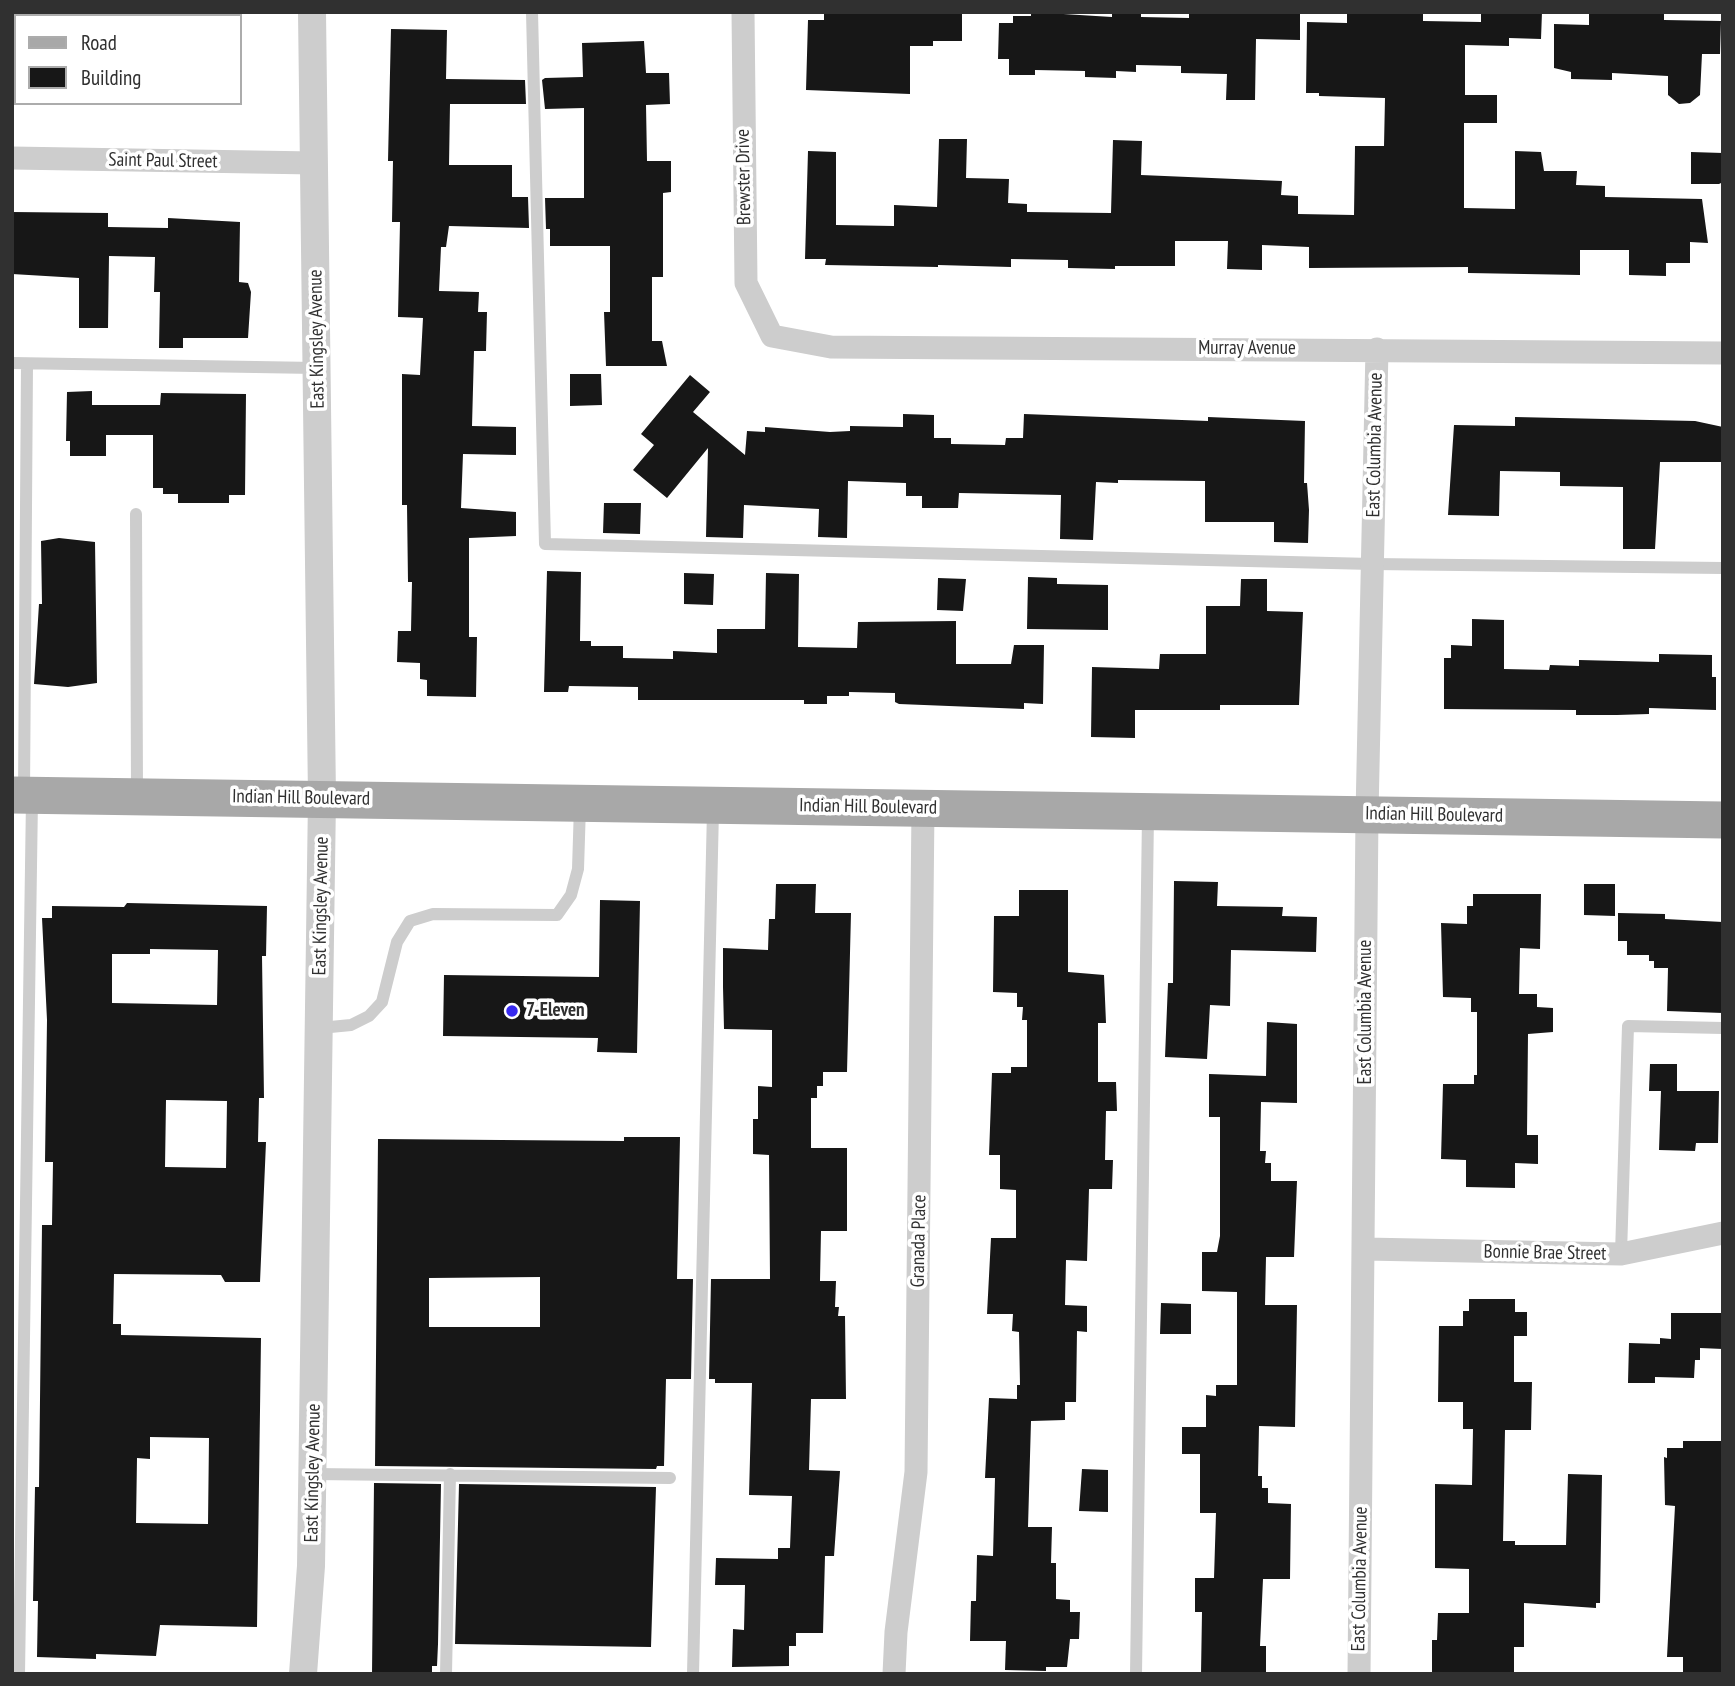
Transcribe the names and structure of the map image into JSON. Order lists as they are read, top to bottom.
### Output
{
  "streets": {
    "main road": ["Indian Hill Boulevard"],
    "street": [
      "Saint Paul Street",
      "Brewster Drive",
      "East Kingsley Avenue",
      "Murray Avenue",
      "East Columbia Avenue",
      "Granada Place",
      "Bonnie Brae Street"
    ]
  },
  "crossings": [
    ["Saint Paul Street", "East Kingsley Avenue"],
    ["Brewster Drive", "Murray Avenue"],
    ["East Kingsley Avenue", "Indian Hill Boulevard"],
    ["Murray Avenue", "East Columbia Avenue"],
    ["East Columbia Avenue", "Indian Hill Boulevard"],
    ["East Columbia Avenue", "Bonnie Brae Street"],
    ["Indian Hill Boulevard", "Granada Place"]
  ],
  "places": ["7-Eleven"],
  "legend": ["Road", "Building"]
}
